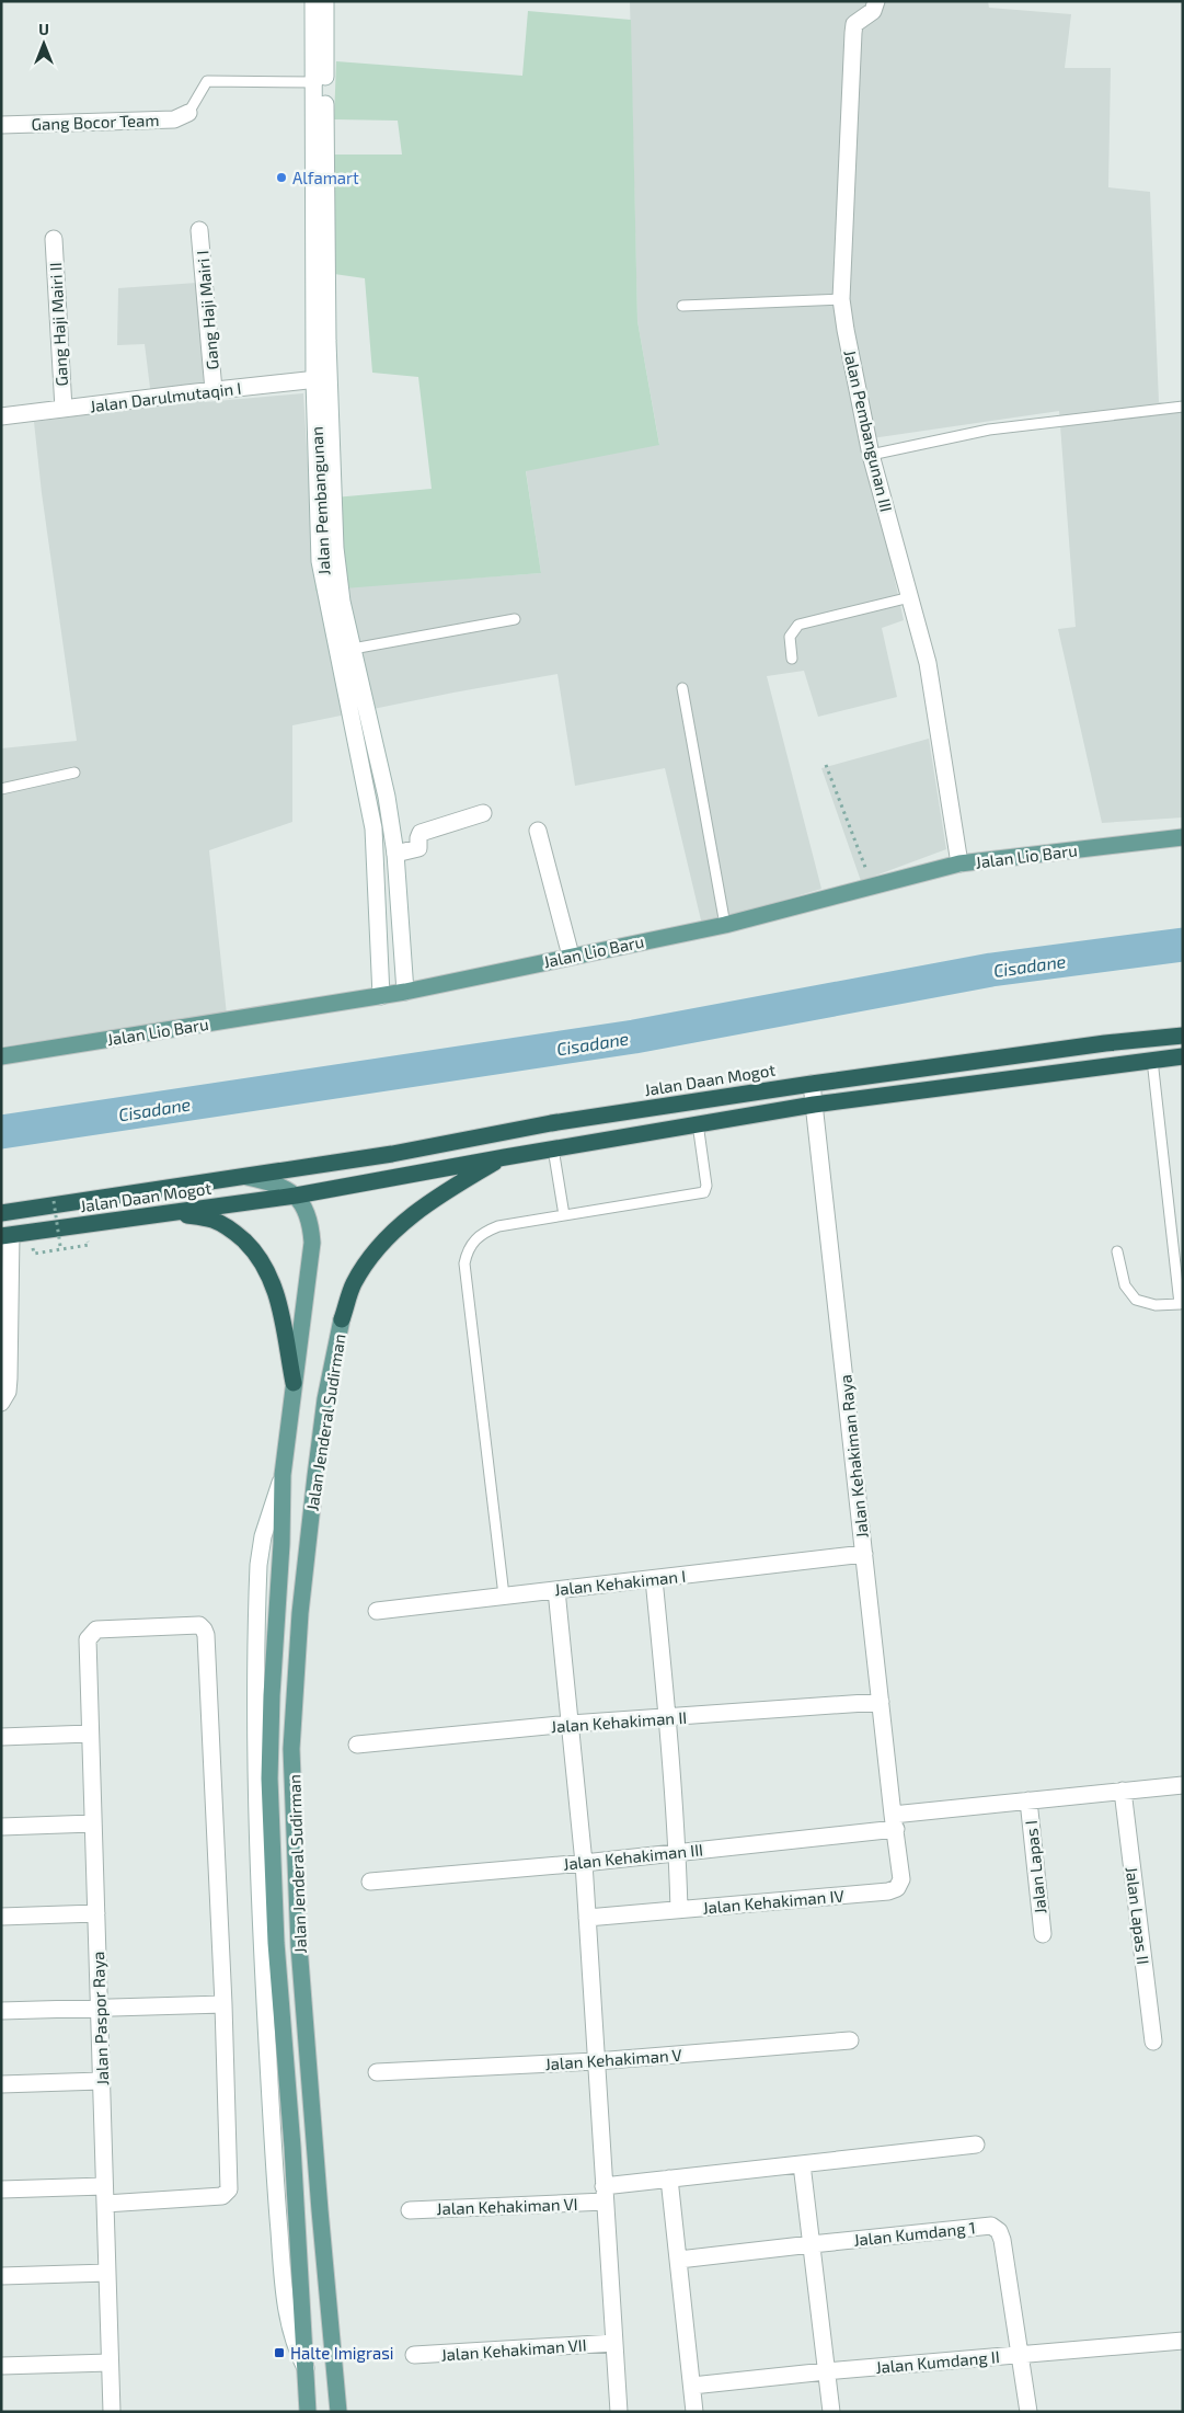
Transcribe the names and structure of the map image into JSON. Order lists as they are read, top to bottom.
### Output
{
  "streets": {
    "highway": ["Jalan Daan Mogot"],
    "main road": ["Jalan Lio Baru", "Jalan Jenderal Sudirman"],
    "street": [
      "Gang Bocor Team",
      "Gang Haji Mairi I",
      "Gang Haji Mairi II",
      "Jalan Darulmutaqin I",
      "Jalan Pembangunan III",
      "Jalan Pembangunan",
      "Jalan Kehakiman Raya",
      "Jalan Kehakiman I",
      "Jalan Kehakiman II",
      "Jalan Kehakiman III",
      "Jalan Lapas I",
      "Jalan Kehakiman IV",
      "Jalan Lapas II",
      "Jalan Paspor Raya",
      "Jalan Kehakiman V",
      "Jalan Kehakiman VI",
      "Jalan Kumdang 1",
      "Jalan Kehakiman VII",
      "Jalan Kumdang II"
    ]
  },
  "crossings": [
    ["Gang Haji Mairi I", "Jalan Darulmutaqin I"],
    ["Gang Haji Mairi II", "Jalan Darulmutaqin I"],
    ["Jalan Darulmutaqin I", "Jalan Pembangunan"],
    ["Jalan Pembangunan III", "Jalan Lio Baru"],
    ["Jalan Pembangunan", "Jalan Lio Baru"],
    ["Jalan Daan Mogot", "Jalan Jenderal Sudirman"],
    ["Jalan Daan Mogot", "Jalan Kehakiman Raya"],
    ["Jalan Kehakiman Raya", "Jalan Kehakiman I"],
    ["Jalan Kehakiman Raya", "Jalan Kehakiman II"],
    ["Jalan Kehakiman Raya", "Jalan Kehakiman III"],
    ["Jalan Kehakiman Raya", "Jalan Kehakiman IV"],
    ["Jalan Kehakiman III", "Jalan Lapas I"],
    ["Jalan Kehakiman III", "Jalan Kehakiman IV"],
    ["Jalan Kehakiman III", "Jalan Lapas II"],
    ["Jalan Kumdang 1", "Jalan Kumdang II"]
  ],
  "water": ["Cisadane"],
  "places": {
    "other": ["Alfamart"],
    "transit": ["Halte Imigrasi"]
  },
  "north": "top"
}
